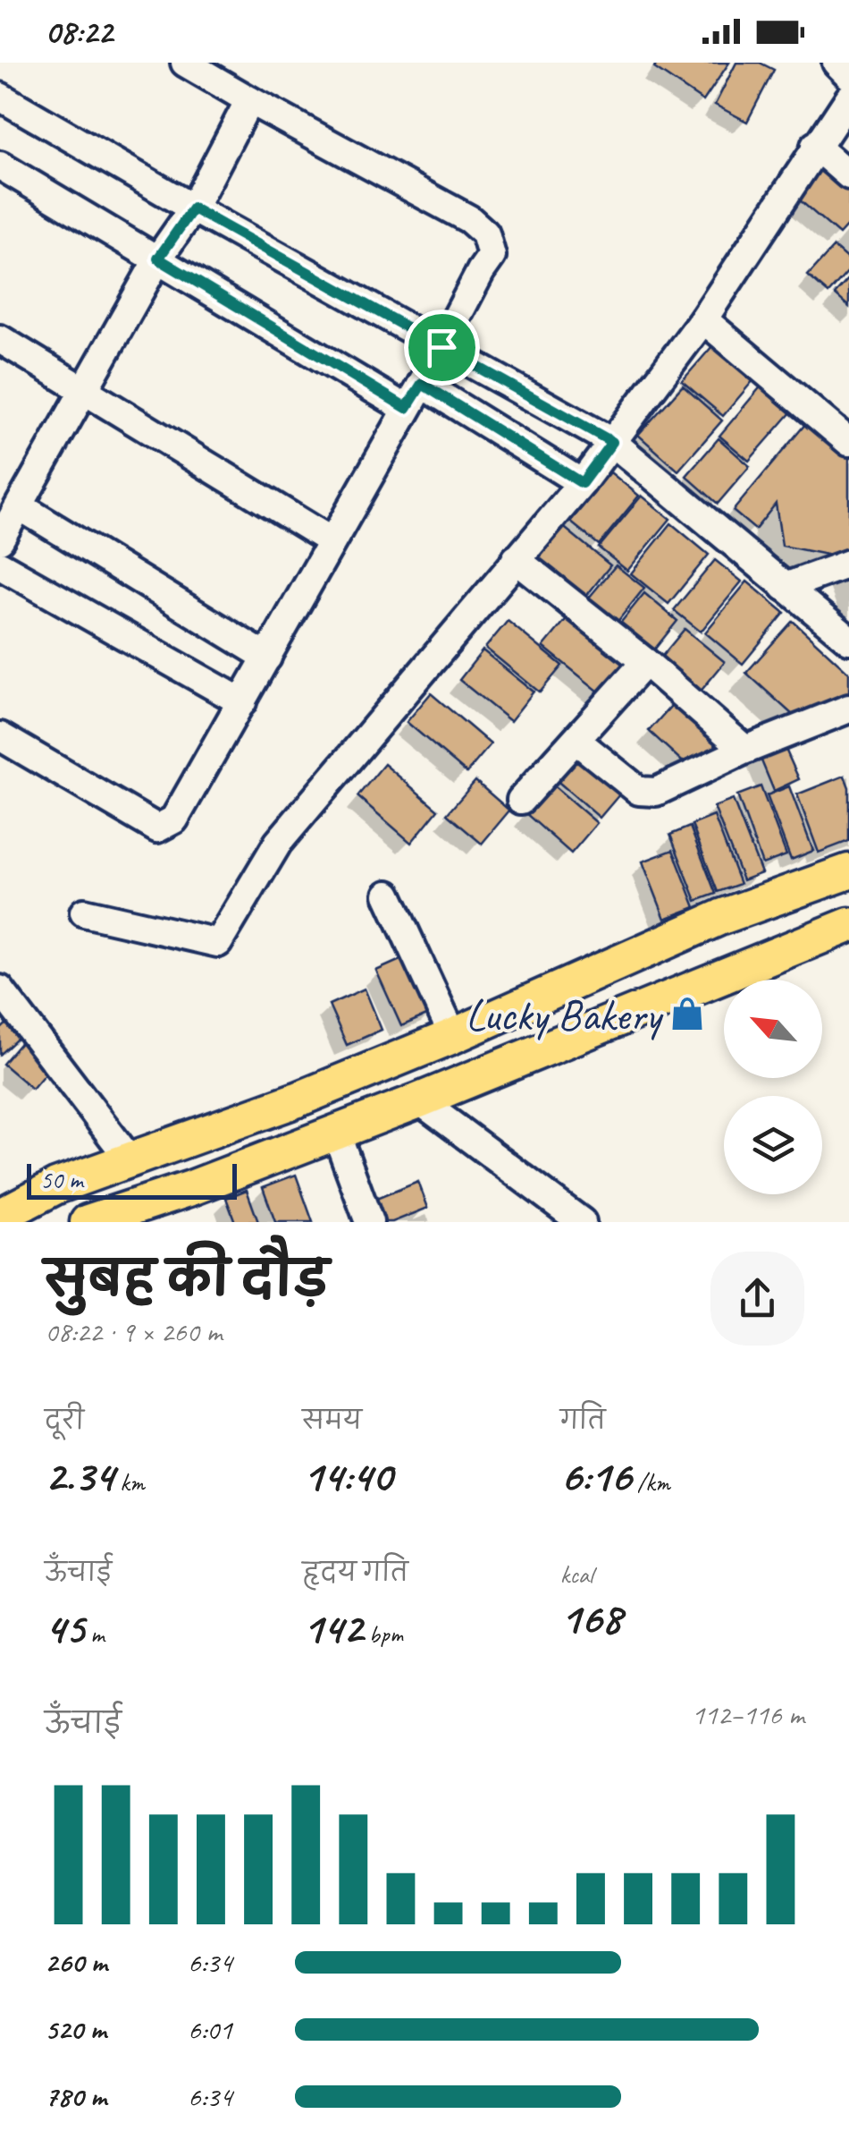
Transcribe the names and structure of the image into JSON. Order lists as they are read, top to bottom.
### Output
{
  "places": {
    "shop": ["Lucky Bakery"]
  },
  "scale_bar": "50 m",
  "north": "top left",
  "page": {
    "status": "08:22",
    "scale": "50 m",
    "heading": ["सुबह की दौड़", "08:22 · 9 × 260 m"],
    "stats": [
      ["दूरी", "2.34 km"],
      ["समय", "14:40"],
      ["गति", "6:16 /km"],
      ["ऊँचाई", "45 m"],
      ["हृदय गति", "142 bpm"],
      ["kcal", "168"]
    ],
    "chart": ["ऊँचाई", "112–116 m"],
    "list": [
      {
        "name": "260 m",
        "note": "6:34"
      },
      {
        "name": "520 m",
        "note": "6:01"
      },
      {
        "name": "780 m",
        "note": "6:34"
      }
    ]
  }
}
